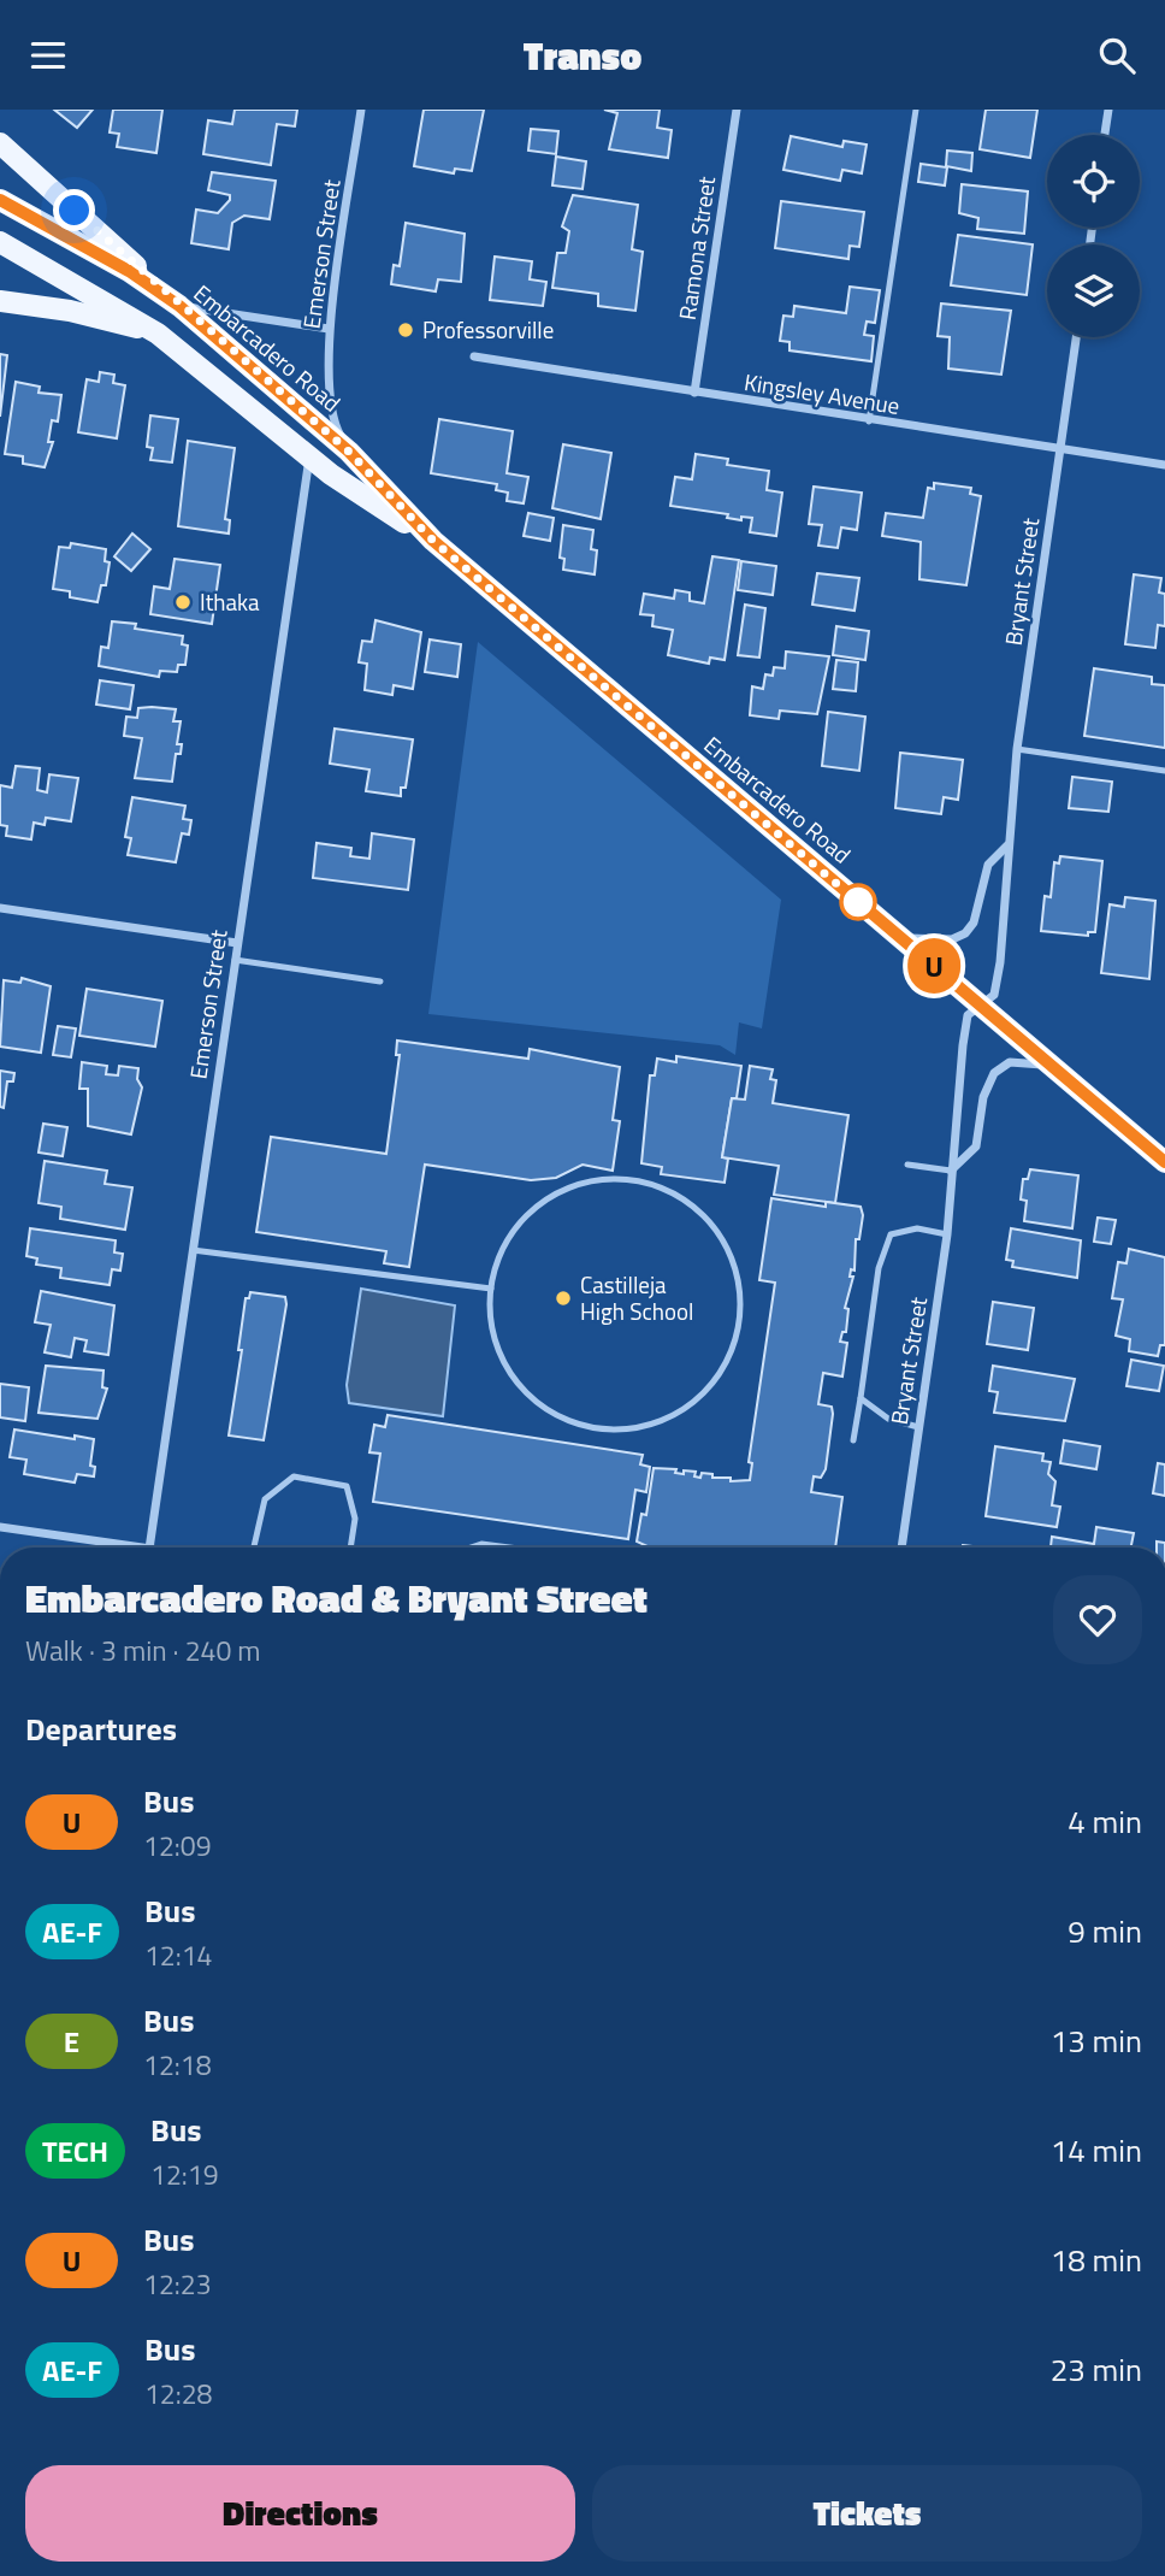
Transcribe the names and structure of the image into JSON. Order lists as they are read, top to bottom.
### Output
{
  "streets": {
    "main road": ["Embarcadero Road"],
    "street": [
      "Ramona Street",
      "Emerson Street",
      "Kingsley Avenue",
      "Bryant Street"
    ]
  },
  "crossings": [
    ["Ramona Street", "Kingsley Avenue"],
    ["Emerson Street", "Embarcadero Road"],
    ["Embarcadero Road", "Bryant Street"],
    ["Kingsley Avenue", "Bryant Street"]
  ],
  "places": ["Professorville", "Ithaka", "Castilleja High School"],
  "lines": ["bus line U"],
  "page": {
    "header": "Transo",
    "on_map": "U",
    "heading": [
      ["Embarcadero Road & Bryant Street", "Walk · 3 min · 240 m"],
      "Departures"
    ],
    "list": [
      {
        "mark": "U",
        "name": "Bus",
        "note": "12:09",
        "value": "4 min"
      },
      {
        "mark": "AE-F",
        "name": "Bus",
        "note": "12:14",
        "value": "9 min"
      },
      {
        "mark": "E",
        "name": "Bus",
        "note": "12:18",
        "value": "13 min"
      },
      {
        "mark": "TECH",
        "name": "Bus",
        "note": "12:19",
        "value": "14 min"
      },
      {
        "mark": "U",
        "name": "Bus",
        "note": "12:23",
        "value": "18 min"
      },
      {
        "mark": "AE-F",
        "name": "Bus",
        "note": "12:28",
        "value": "23 min"
      }
    ],
    "buttons": ["Directions", "Tickets"]
  }
}
